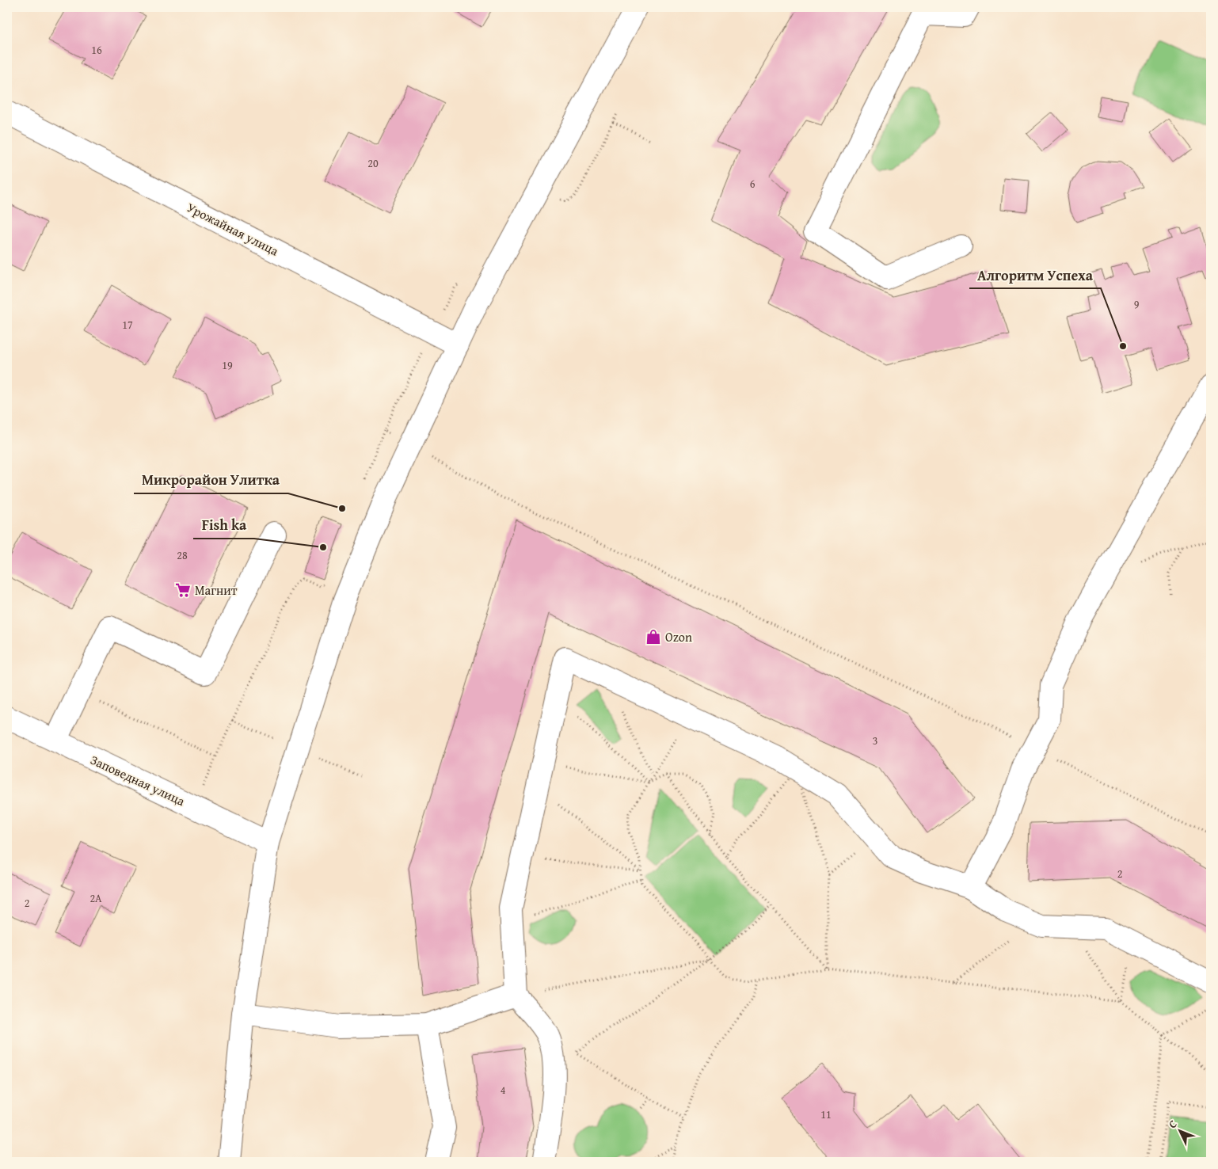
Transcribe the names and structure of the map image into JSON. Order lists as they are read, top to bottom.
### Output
{
  "streets": {
    "street": ["Урожайная улица", "Заповедная улица"]
  },
  "places": {
    "other": ["Алгоритм Успеха", "Микрорайон Улитка", "Fish ka"],
    "supermarket": ["Магнит"],
    "shop": ["Ozon"]
  },
  "house_numbers": [
    "16",
    "20",
    "6",
    "9",
    "17",
    "19",
    "28",
    "3",
    "2",
    "2А",
    "2",
    "4",
    "11"
  ],
  "north": "top left"
}
